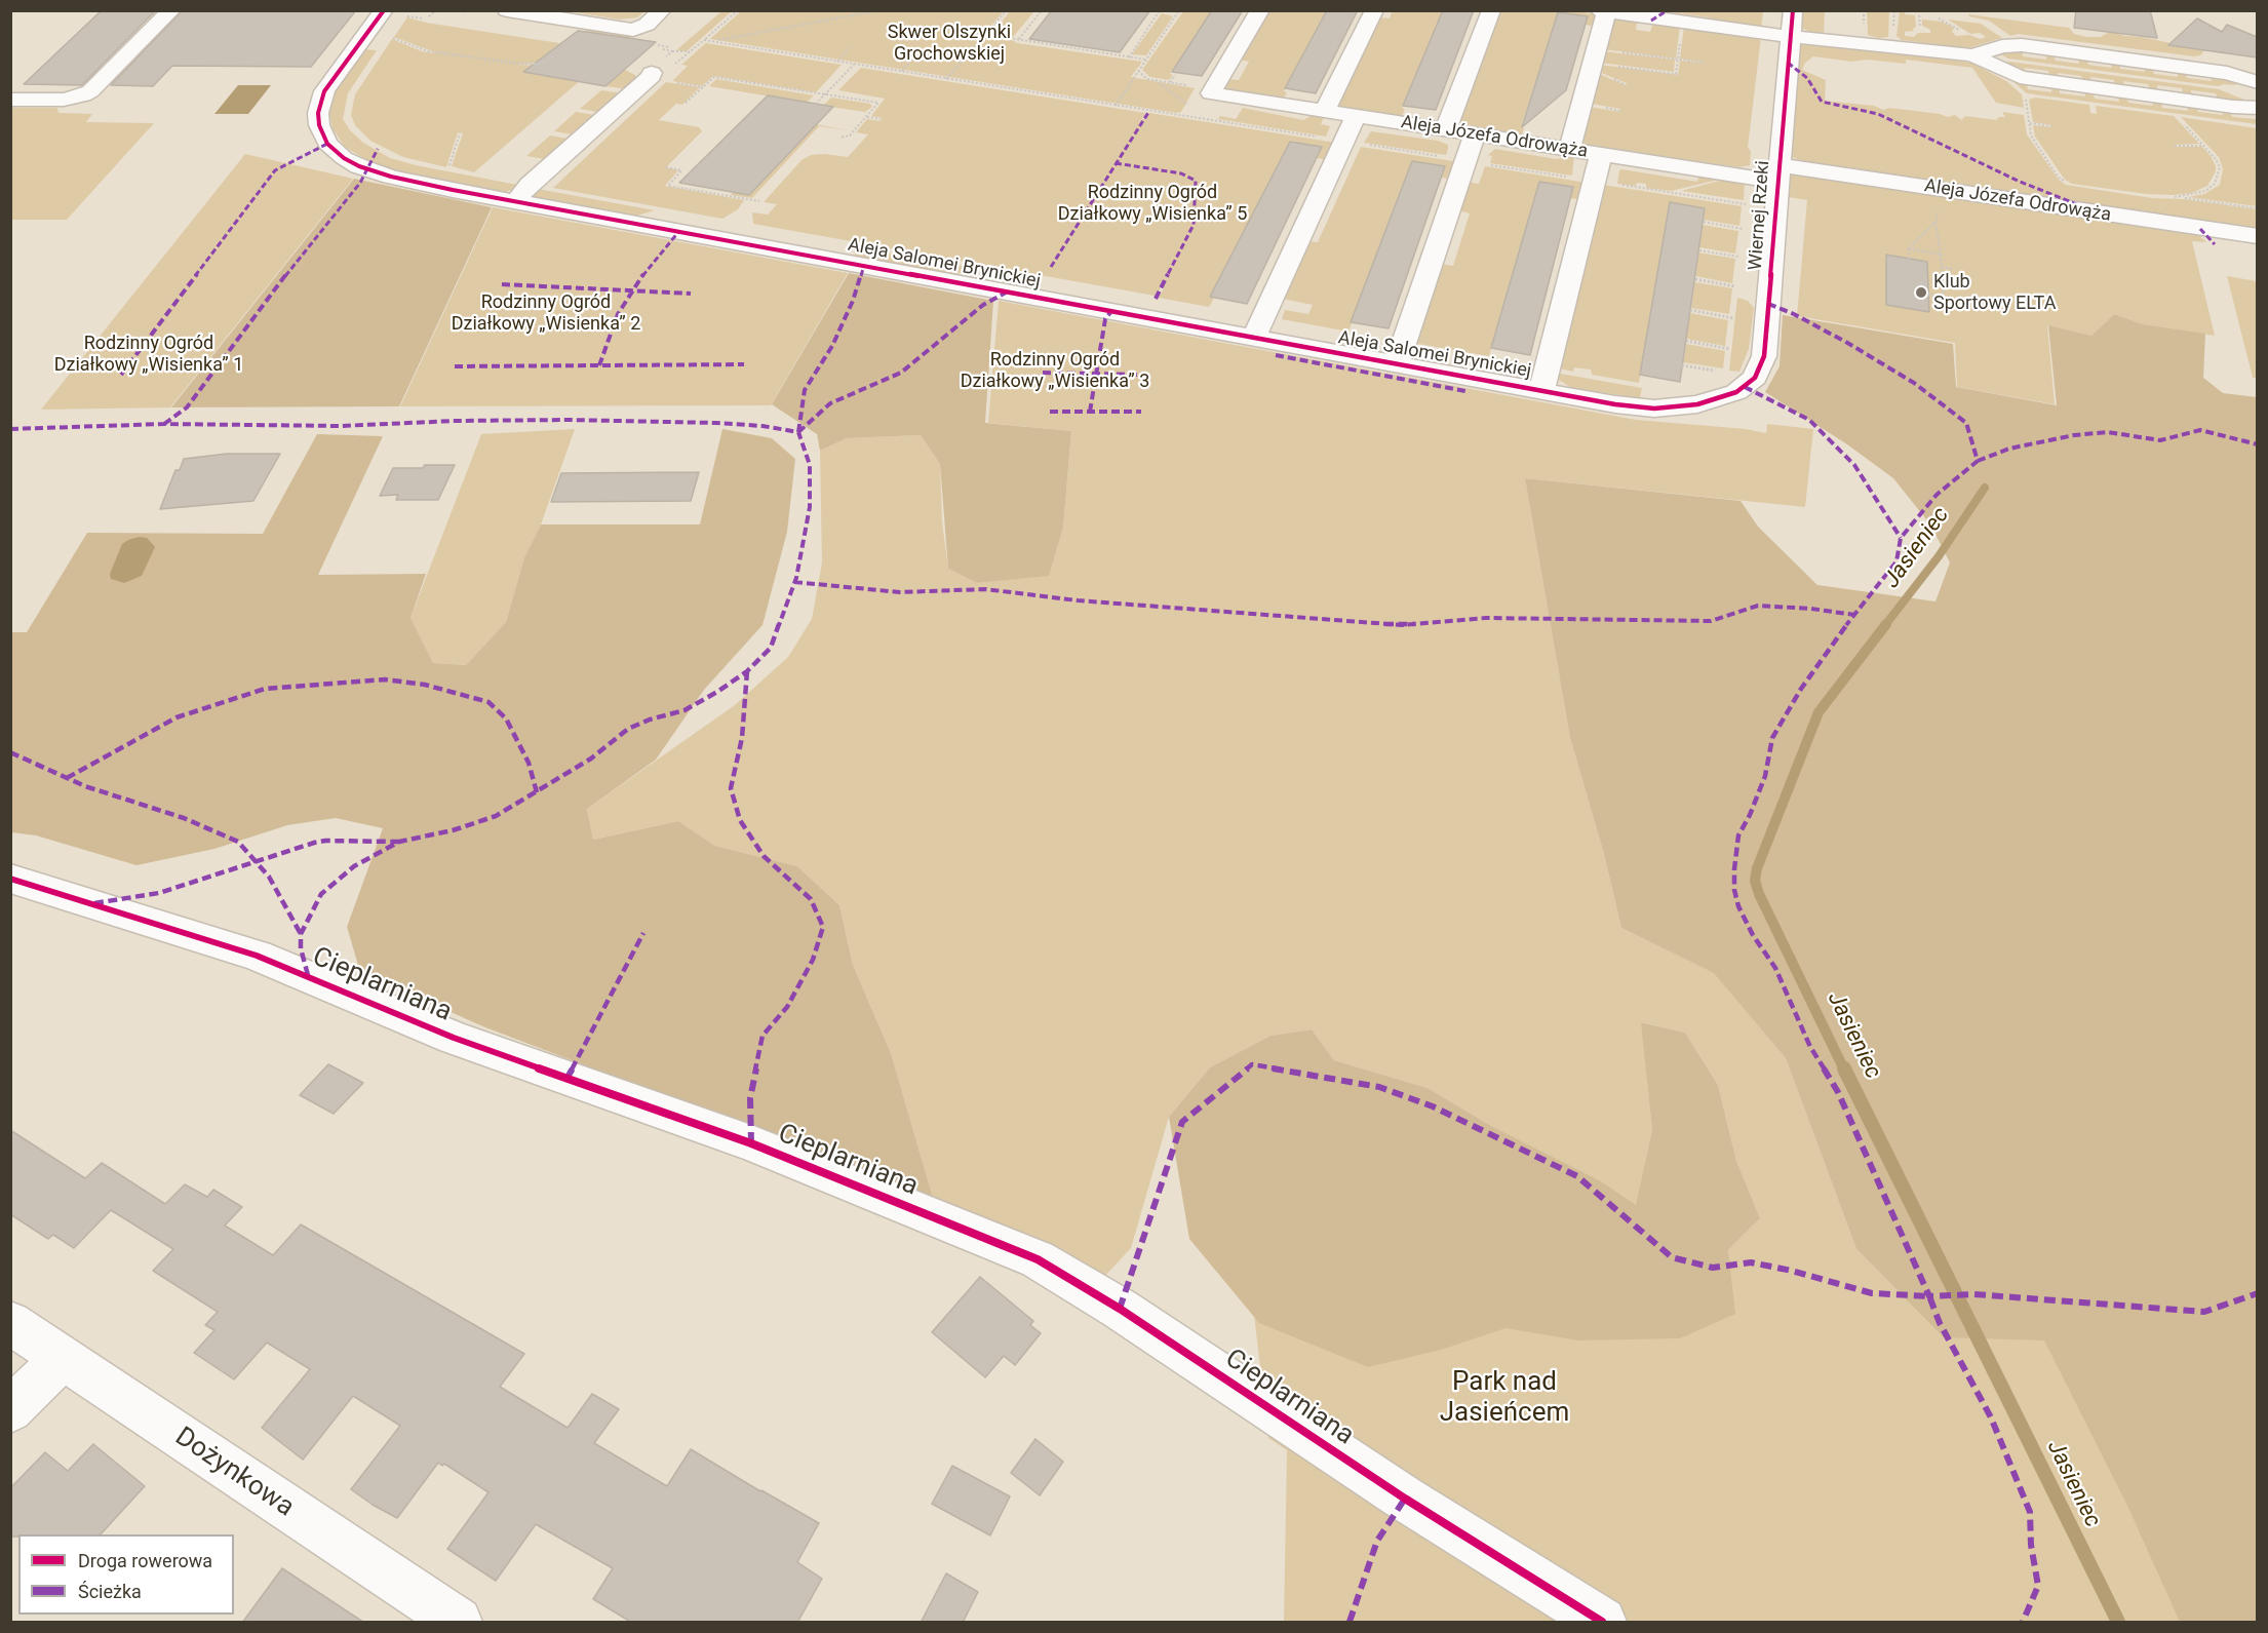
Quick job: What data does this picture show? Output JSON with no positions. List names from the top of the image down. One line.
{"streets":{"street":["Aleja Józefa Odrowąża","Wiernej Rzeki","Aleja Salomei Brynickiej","Cieplarniana","Dożynkowa"]},"crossings":[["Aleja Józefa Odrowąża","Wiernej Rzeki"],["Wiernej Rzeki","Aleja Salomei Brynickiej"]],"water":["Jasieniec"],"parks":["Skwer Olszynki Grochowskiej","Rodzinny Ogród Działkowy „Wisienka” 5","Rodzinny Ogród Działkowy „Wisienka” 2","Rodzinny Ogród Działkowy „Wisienka” 1","Rodzinny Ogród Działkowy „Wisienka” 3","Park nad Jasieńcem"],"places":["Klub Sportowy ELTA"],"legend":["Droga rowerowa","Ścieżka"]}
